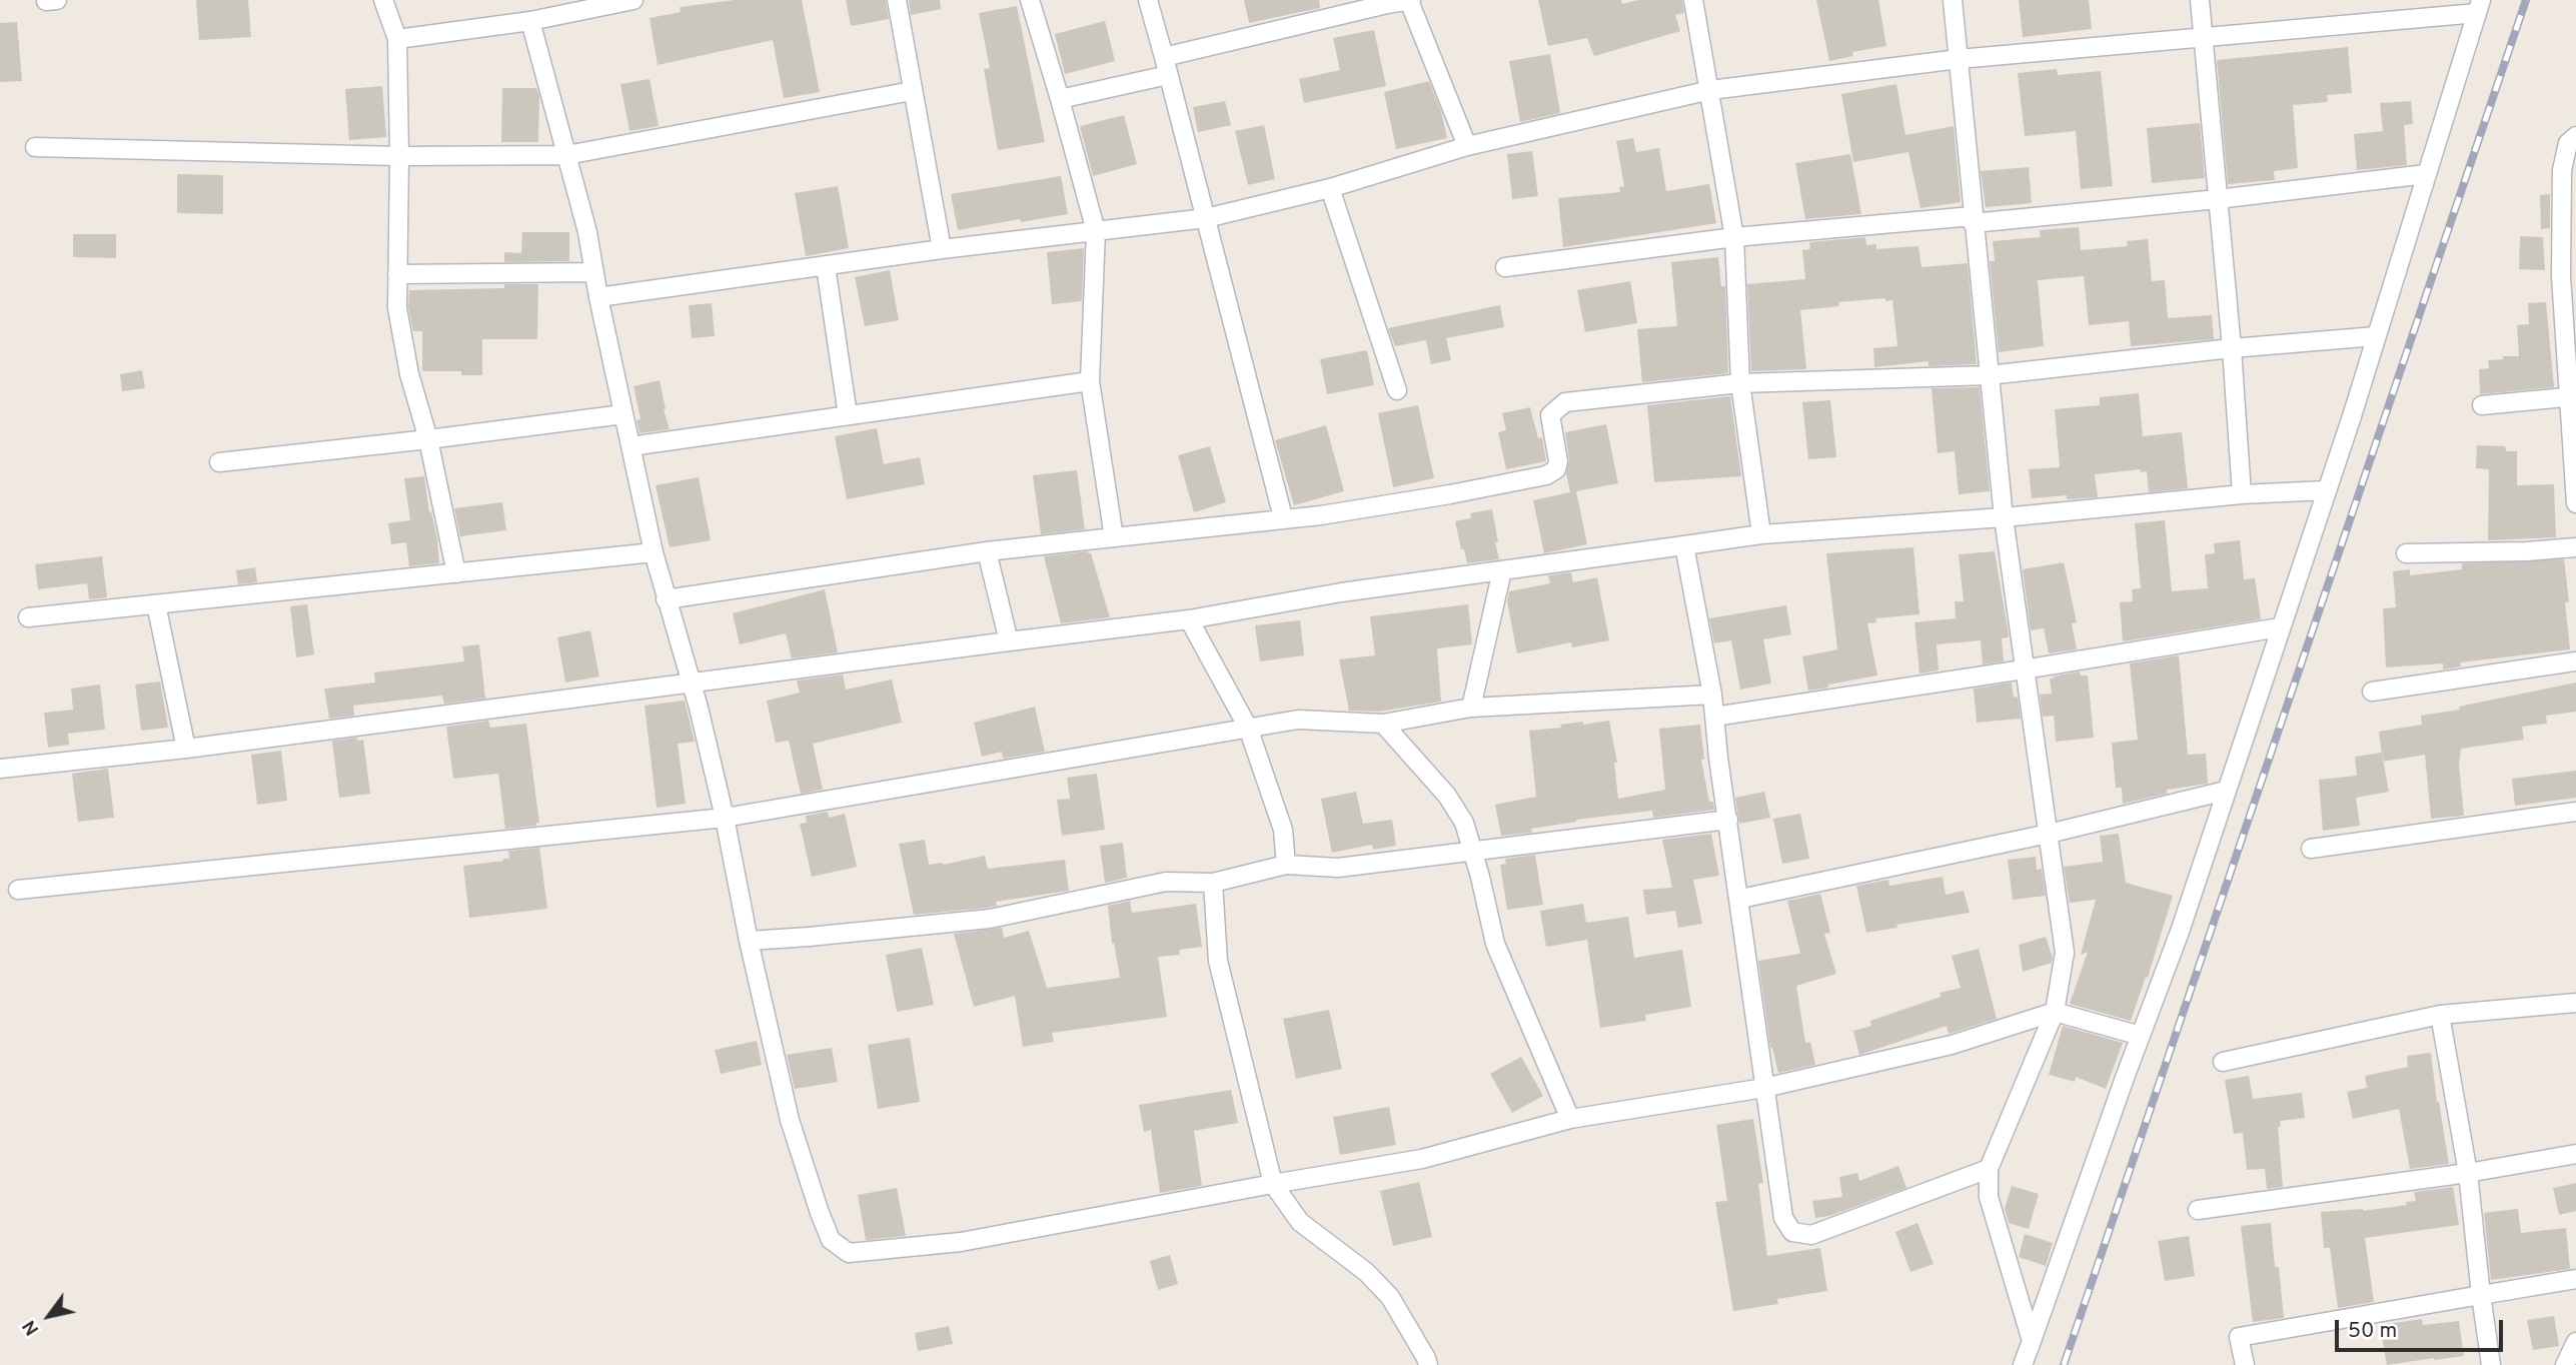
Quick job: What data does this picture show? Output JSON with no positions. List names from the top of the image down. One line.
{"scale_bar":"50 m","north":"bottom left"}
